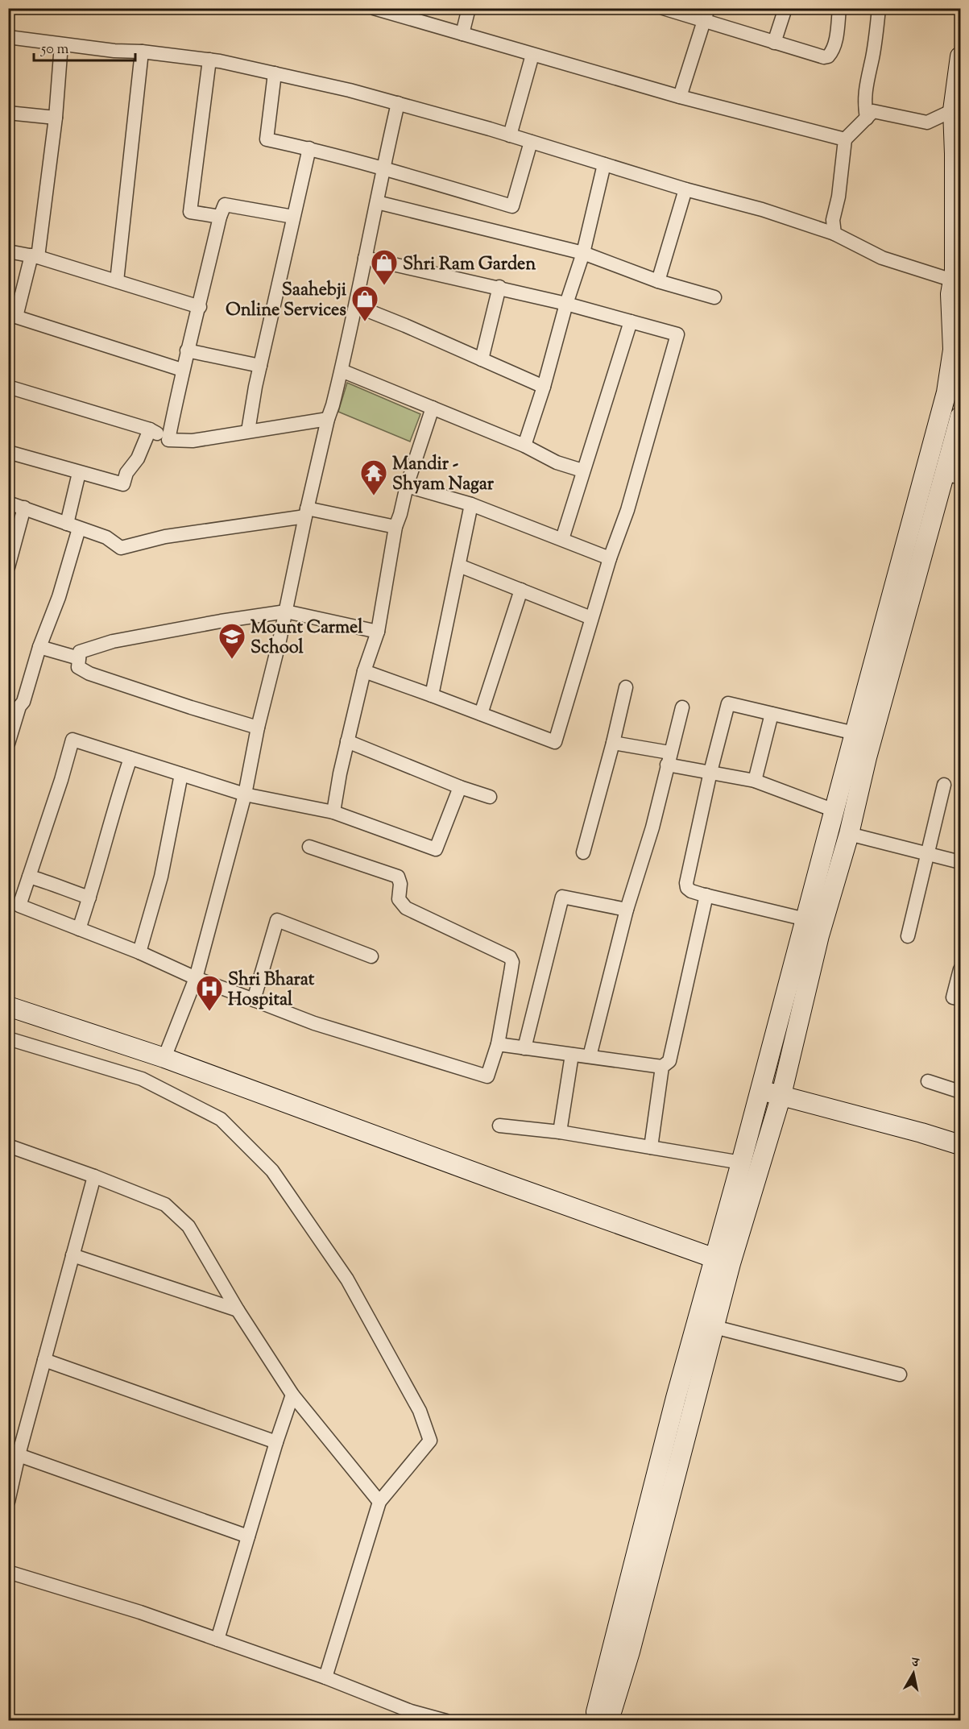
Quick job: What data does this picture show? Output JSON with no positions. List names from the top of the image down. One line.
{"places":{"shop":["Shri Ram Garden","Saahebji Online Services"],"temple":["Mandir - Shyam Nagar"],"school or university":["Mount Carmel School"],"hospital":["Shri Bharat Hospital"]},"scale_bar":"50 m","north":"top"}
